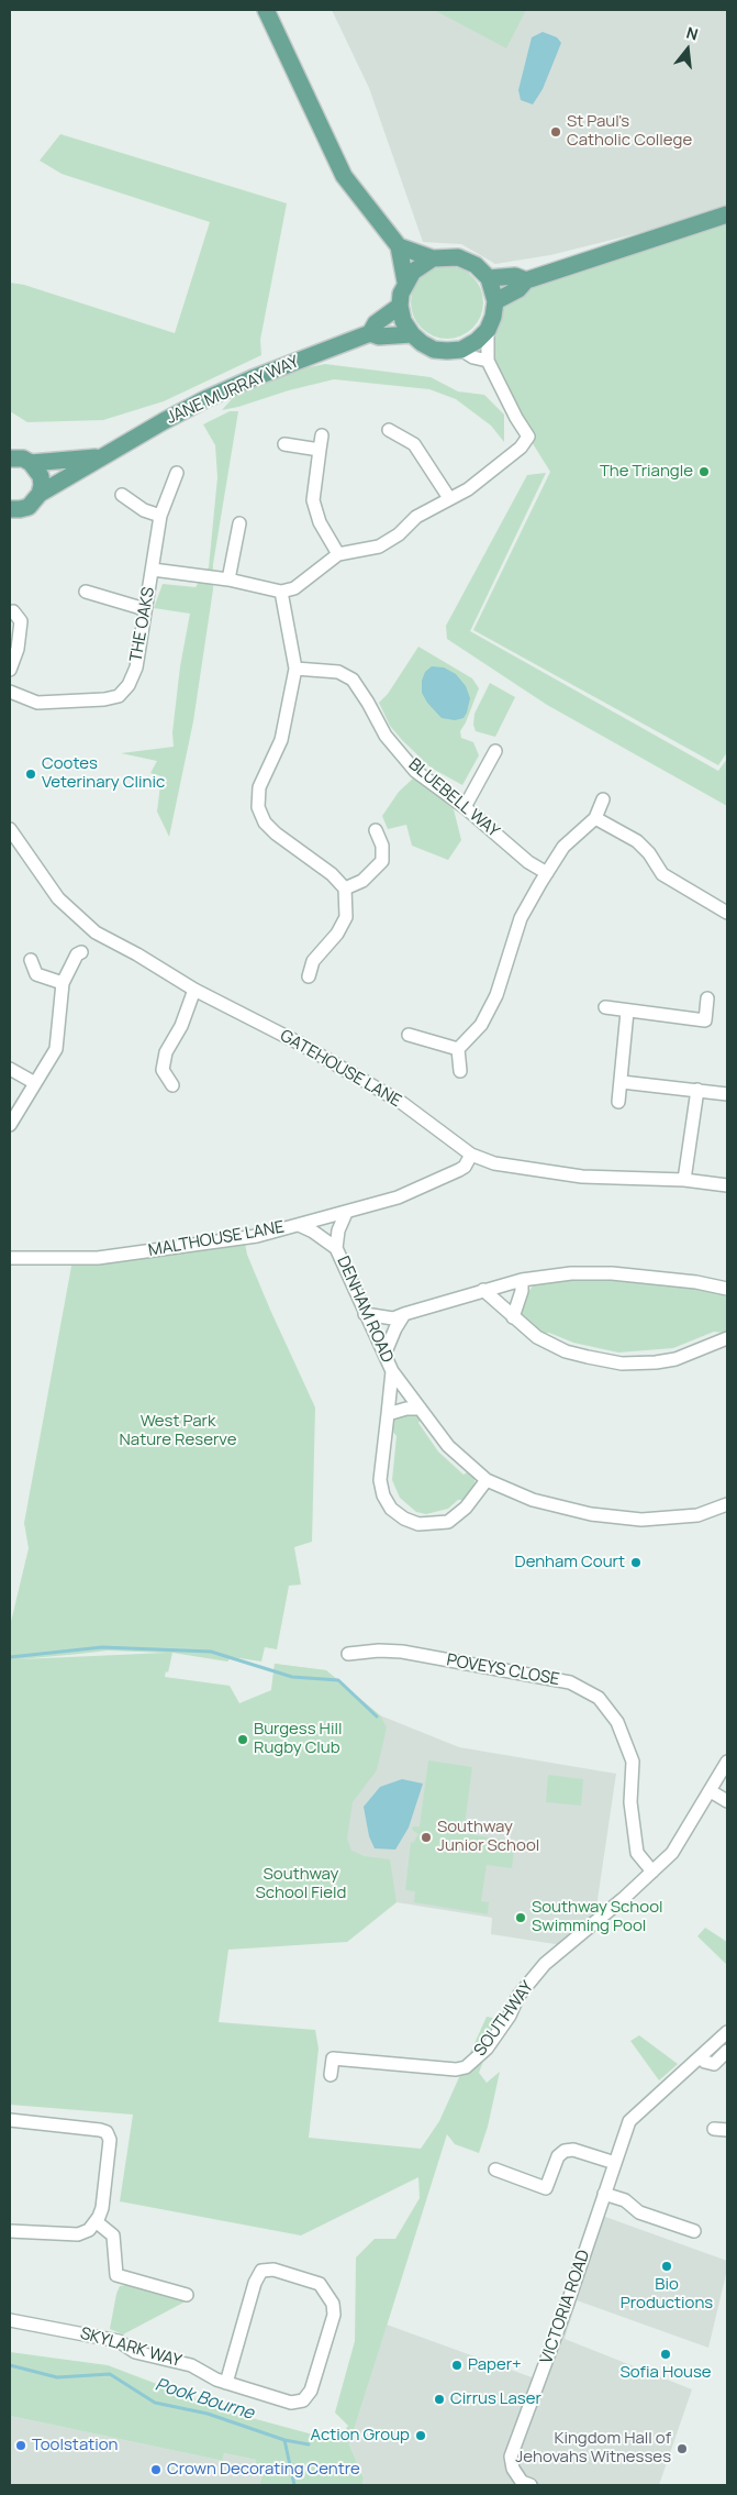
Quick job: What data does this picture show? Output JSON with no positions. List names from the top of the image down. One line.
{"streets":{"main road":["JANE MURRAY WAY"],"street":["THE OAKS","BLUEBELL WAY","GATEHOUSE LANE","MALTHOUSE LANE","DENHAM ROAD","POVEYS CLOSE","SOUTHWAY","VICTORIA ROAD","SKYLARK WAY"]},"crossings":[["GATEHOUSE LANE","MALTHOUSE LANE"],["MALTHOUSE LANE","DENHAM ROAD"],["POVEYS CLOSE","SOUTHWAY"]],"water":["Pook Bourne"],"parks":["West Park Nature Reserve","Southway School Field"],"places":["St Paul's Catholic College","The Triangle","Cootes Veterinary Clinic","Denham Court","Burgess Hill Rugby Club","Southway Junior School","Southway School Swimming Pool","Bio Productions","Sofia House","Paper+","Cirrus Laser","Action Group","Toolstation","Kingdom Hall of Jehovahs Witnesses","Crown Decorating Centre"],"north":"top"}
